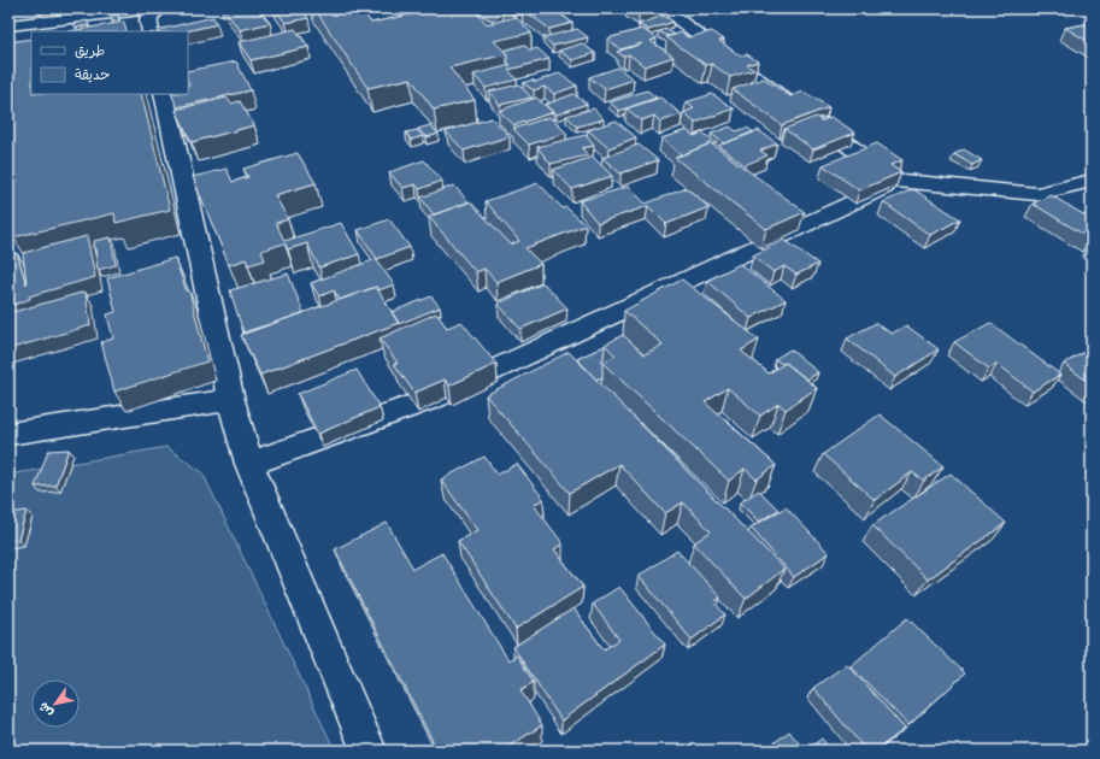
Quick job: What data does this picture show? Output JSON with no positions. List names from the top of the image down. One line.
{"legend":["طريق","حديقة"],"north":"bottom left"}
